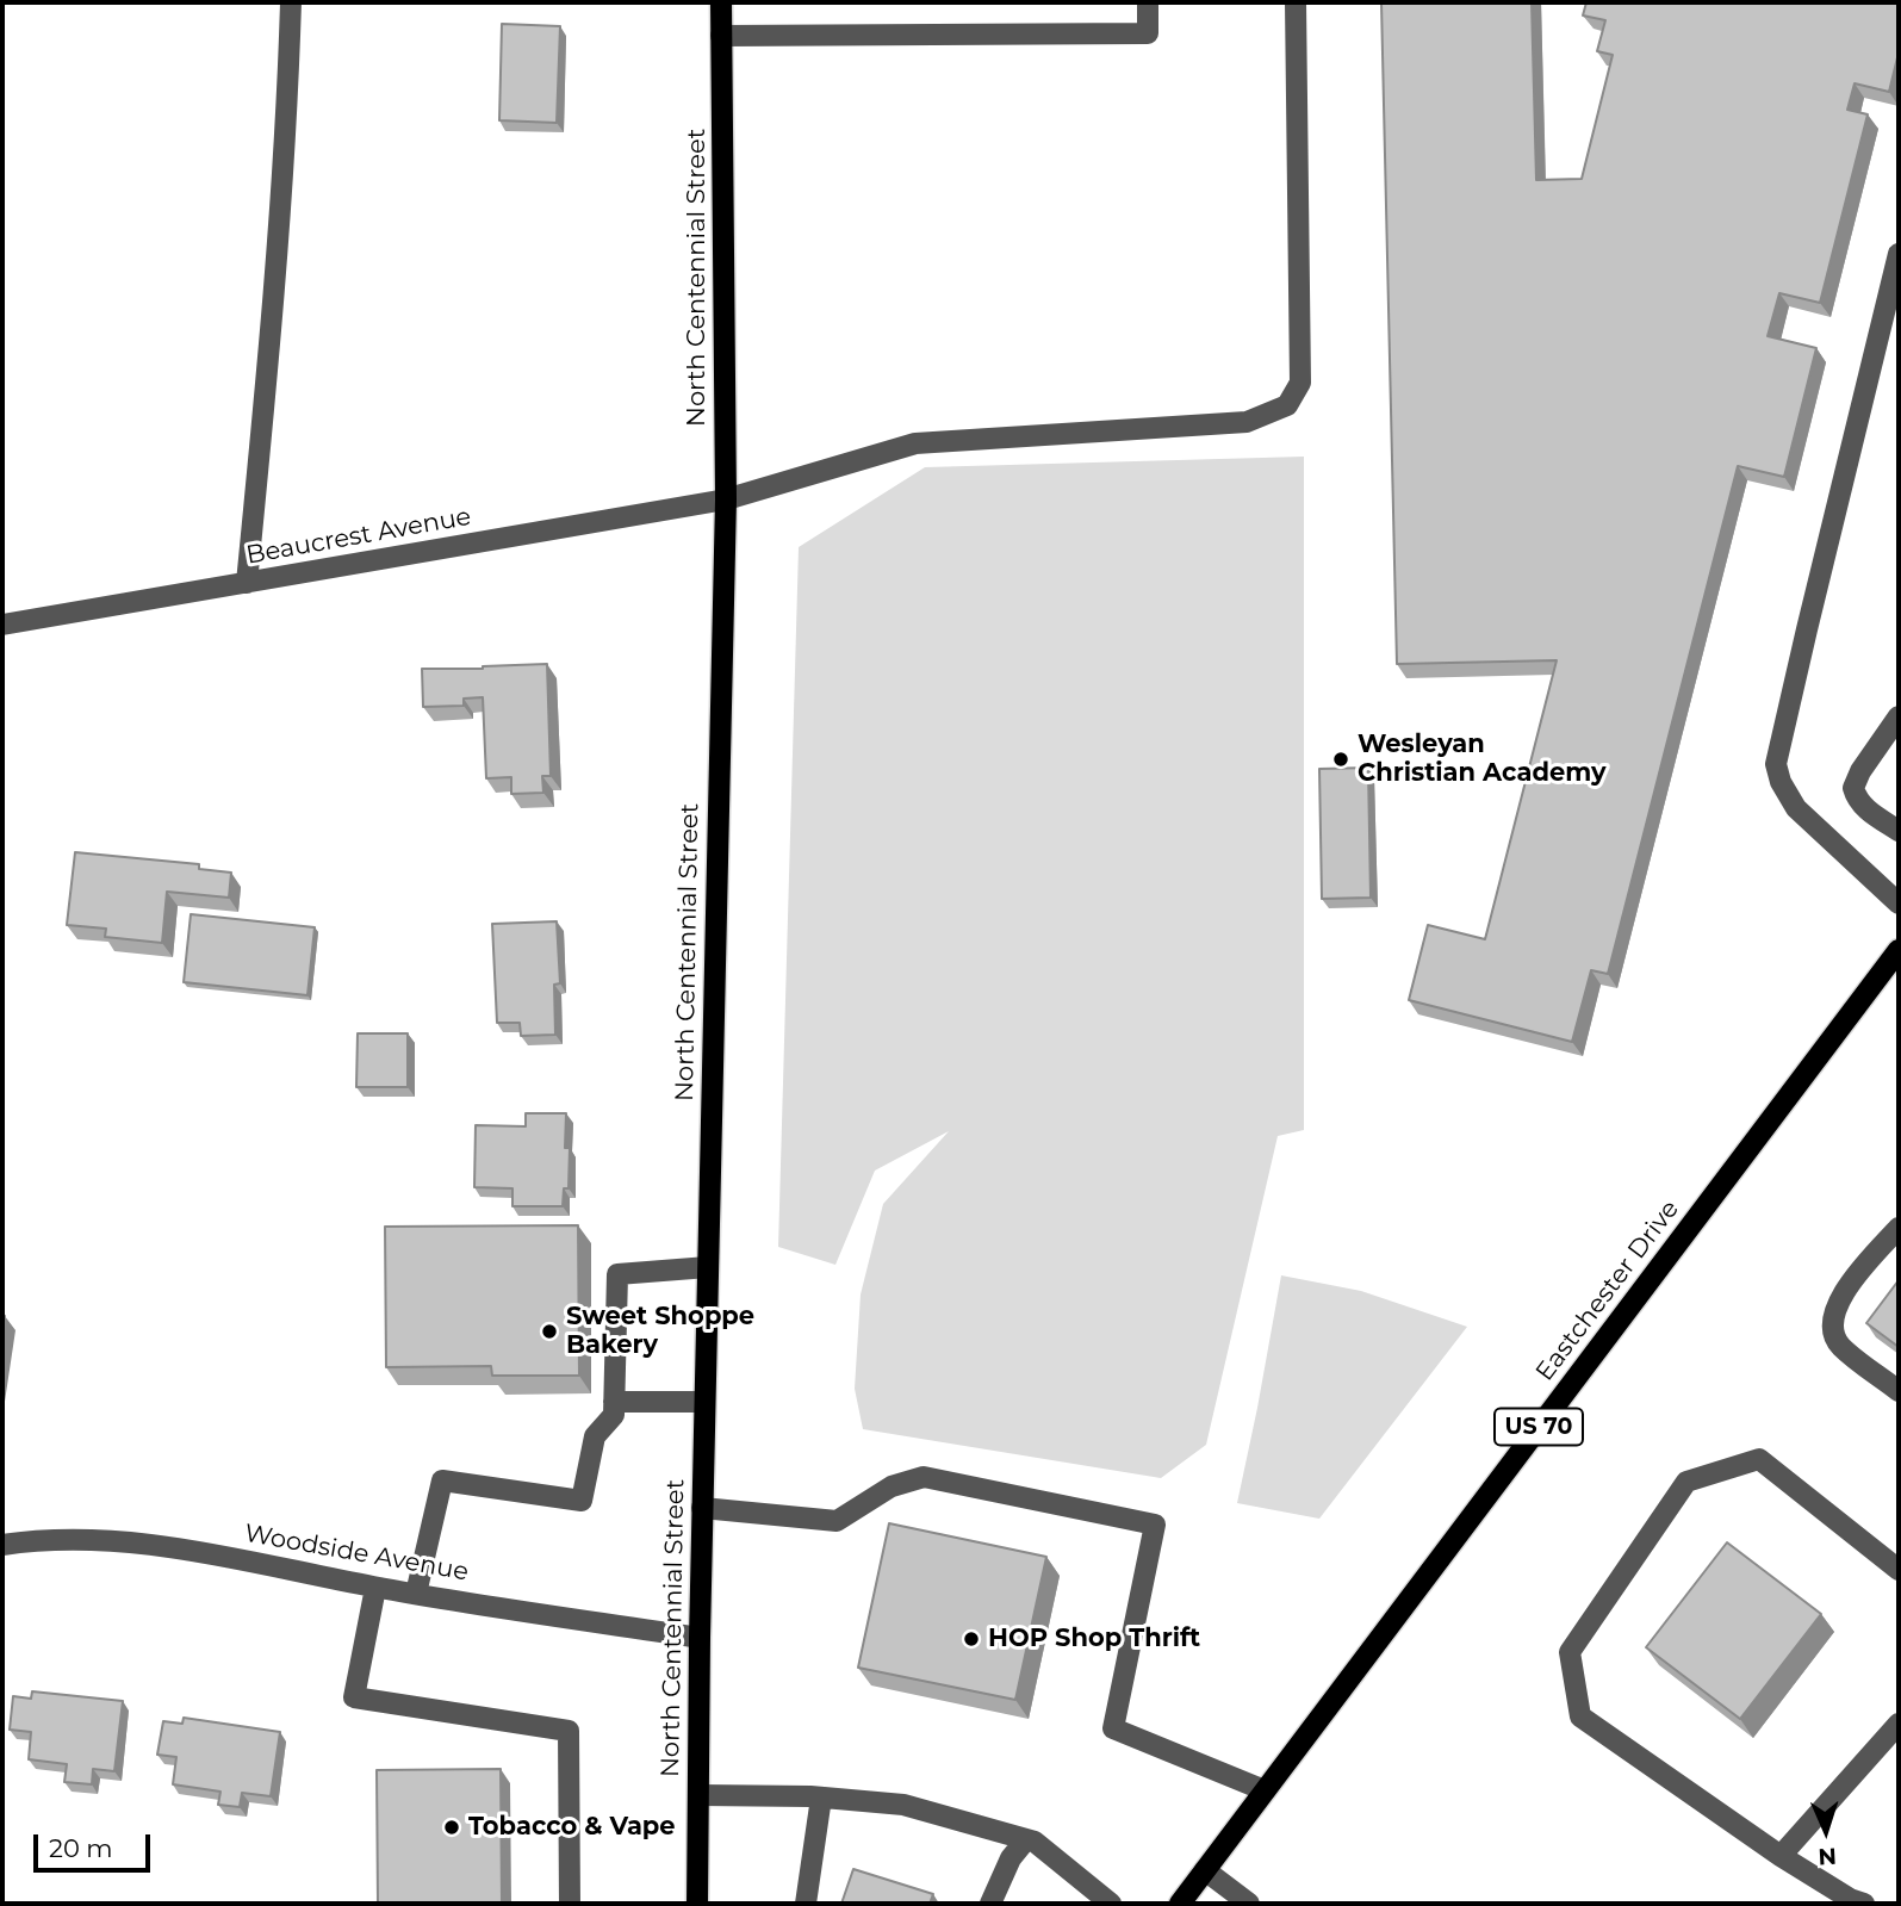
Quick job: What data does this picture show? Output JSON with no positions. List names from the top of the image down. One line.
{"streets":{"main road":["North Centennial Street","Eastchester Drive","US 70"],"street":["Beaucrest Avenue","Woodside Avenue"]},"crossings":[["North Centennial Street","Beaucrest Avenue"],["North Centennial Street","Woodside Avenue"]],"places":["Wesleyan Christian Academy","Sweet Shoppe Bakery","HOP Shop Thrift","Tobacco & Vape"],"scale_bar":"20 m","north":"bottom"}
